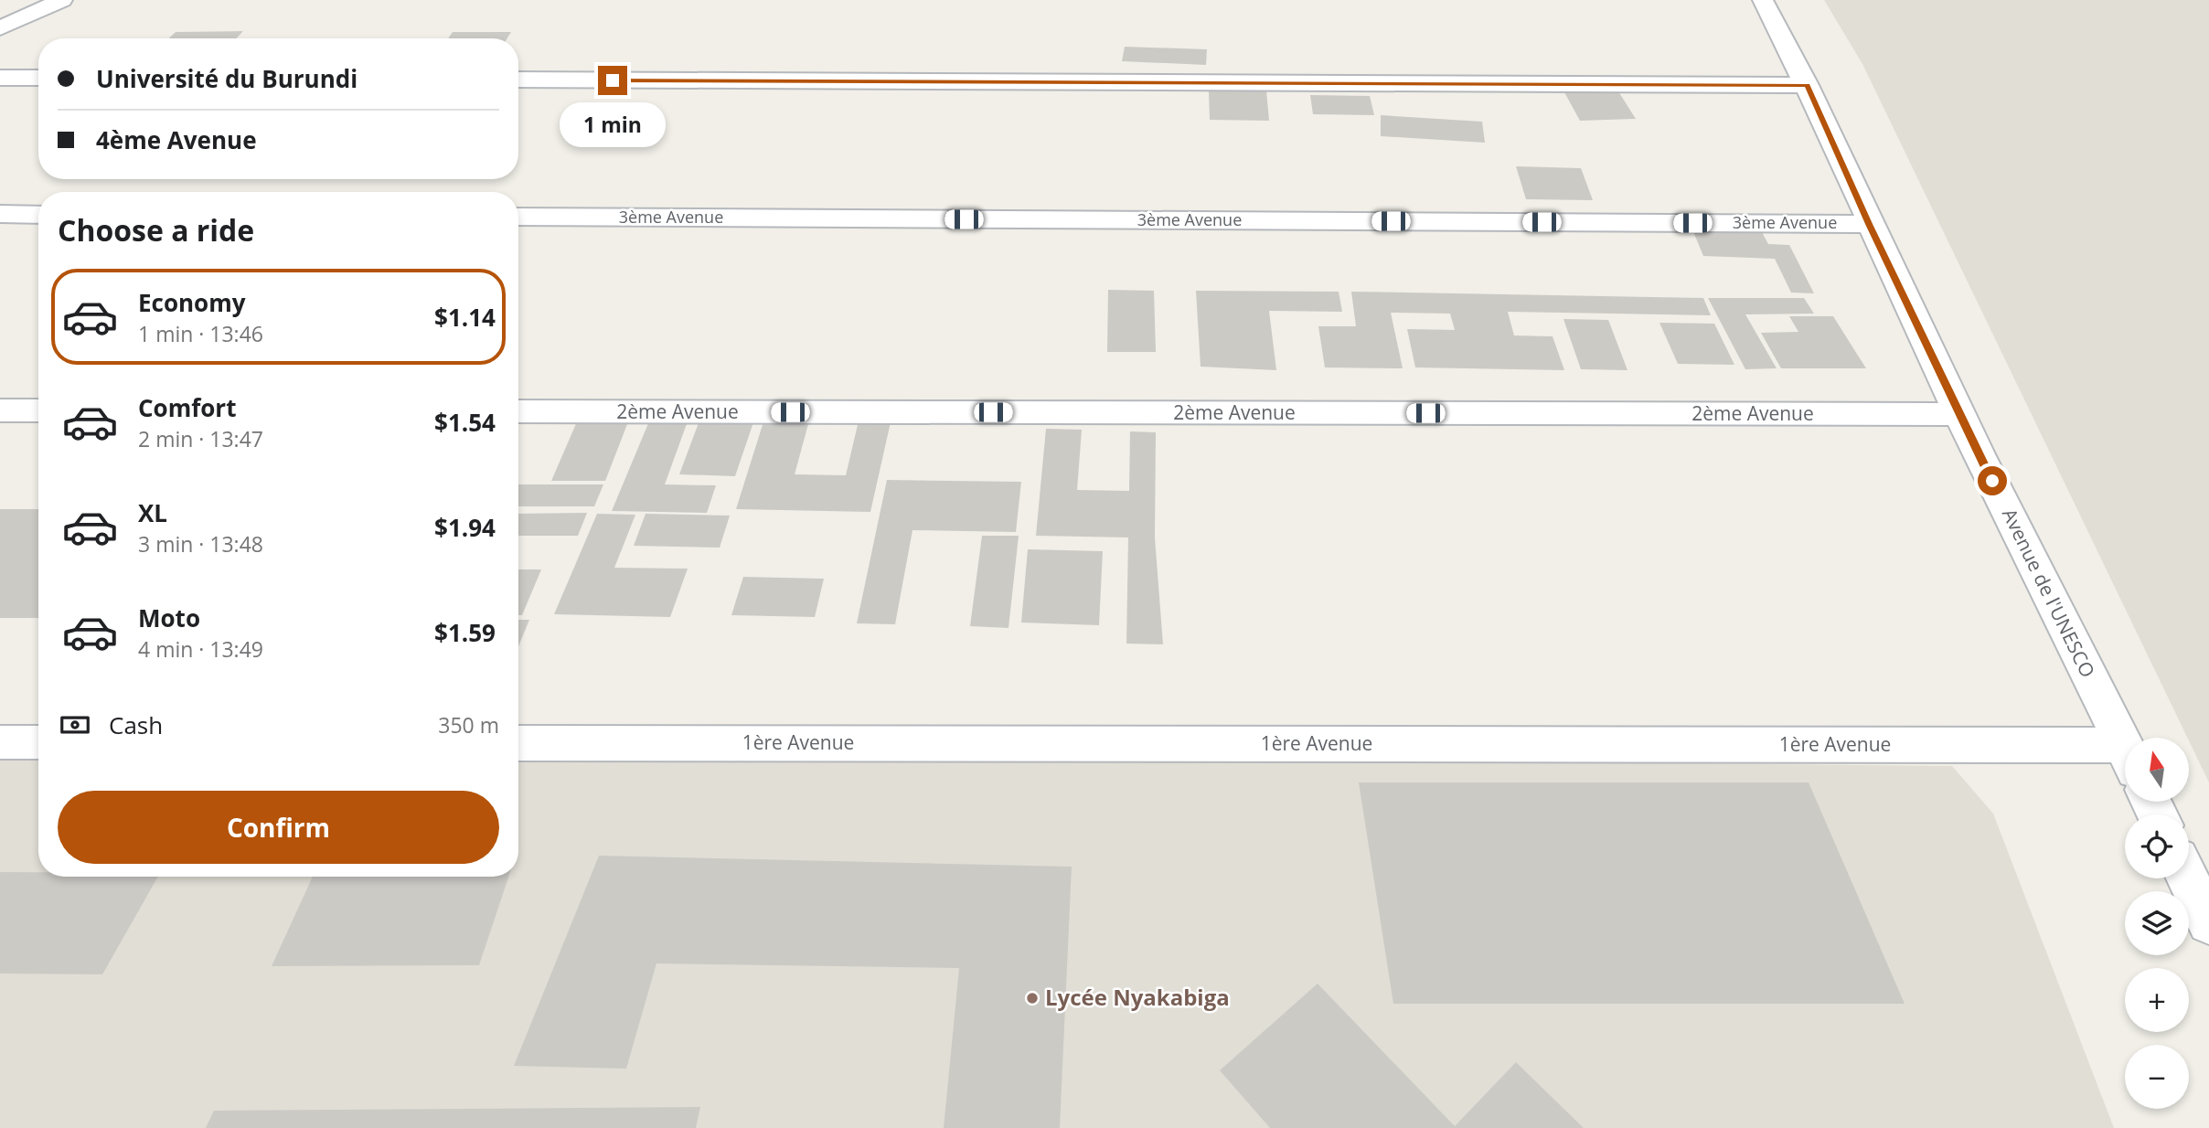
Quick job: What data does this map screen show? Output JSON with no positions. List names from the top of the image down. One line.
{"streets":{"street":["3ème Avenue","2ème Avenue","Avenue de l'UNESCO","1ère Avenue"]},"crossings":[["3ème Avenue","Avenue de l'UNESCO"],["2ème Avenue","Avenue de l'UNESCO"]],"places":["Lycée Nyakabiga"],"north":"top","page":{"banner":["Université du Burundi","4ème Avenue"],"bubble":"1 min","heading":"Choose a ride","list":[{"name":"Economy","note":"1 min · 13:46","value":"$1.14"},{"name":"Comfort","note":"2 min · 13:47","value":"$1.54"},{"name":"XL","note":"3 min · 13:48","value":"$1.94"},{"name":"Moto","note":"4 min · 13:49","value":"$1.59"}],"pay":["Cash","350 m"],"map_buttons":["+","−"],"buttons":"Confirm"}}
